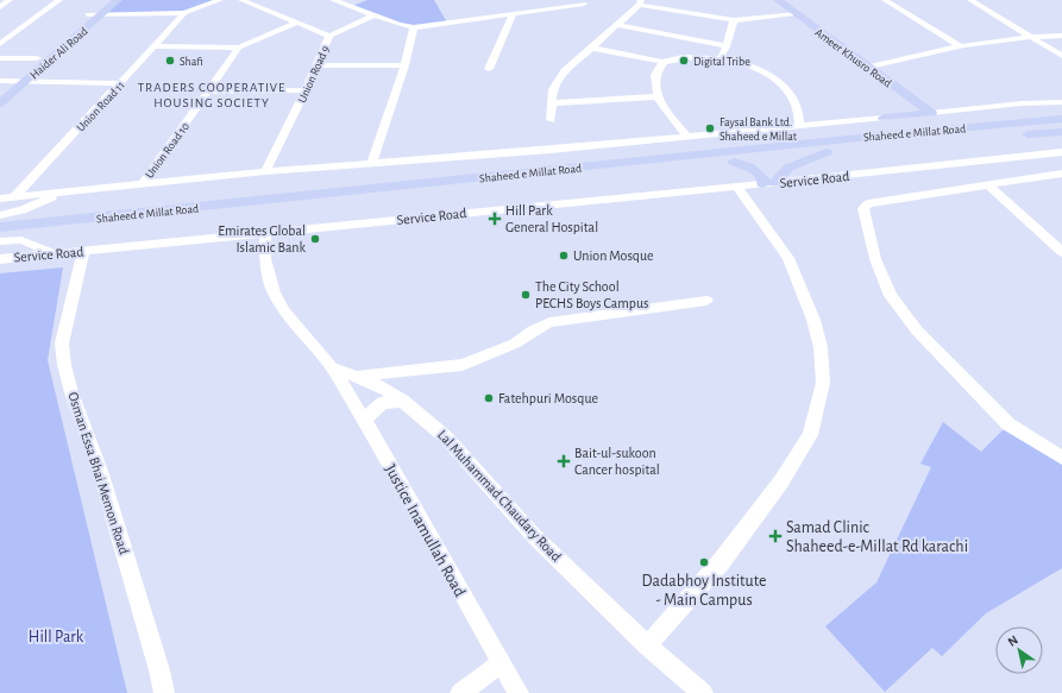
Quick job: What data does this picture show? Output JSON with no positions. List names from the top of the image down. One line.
{"streets":{"main road":["Haider Ali Road","Ameer Khusro Road","Shaheed e Millat Road"],"street":["Union Road 9","Union Road 11","Union Road 10","Service Road","Osman Essa Bhai Memon Road","Lal Muhammad Chaudary Road","Justice Inamullah Road"]},"crossings":[["Service Road","Osman Essa Bhai Memon Road"],["Service Road","Lal Muhammad Chaudary Road"],["Lal Muhammad Chaudary Road","Justice Inamullah Road"]],"districts":["TRADERS COOPERATIVE HOUSING SOCIETY"],"parks":["Hill Park"],"places":{"other":["Shafi","Digital Tribe","Faysal Bank Ltd. Shaheed e Millat","Emirates Global Islamic Bank","Union Mosque","The City School PECHS Boys Campus","Fatehpuri Mosque","Dadabhoy Institute - Main Campus"],"health":["Hill Park General Hospital","Bait-ul-sukoon Cancer hospital","Samad Clinic Shaheed-e-Millat Rd karachi"]},"north":"top left"}
